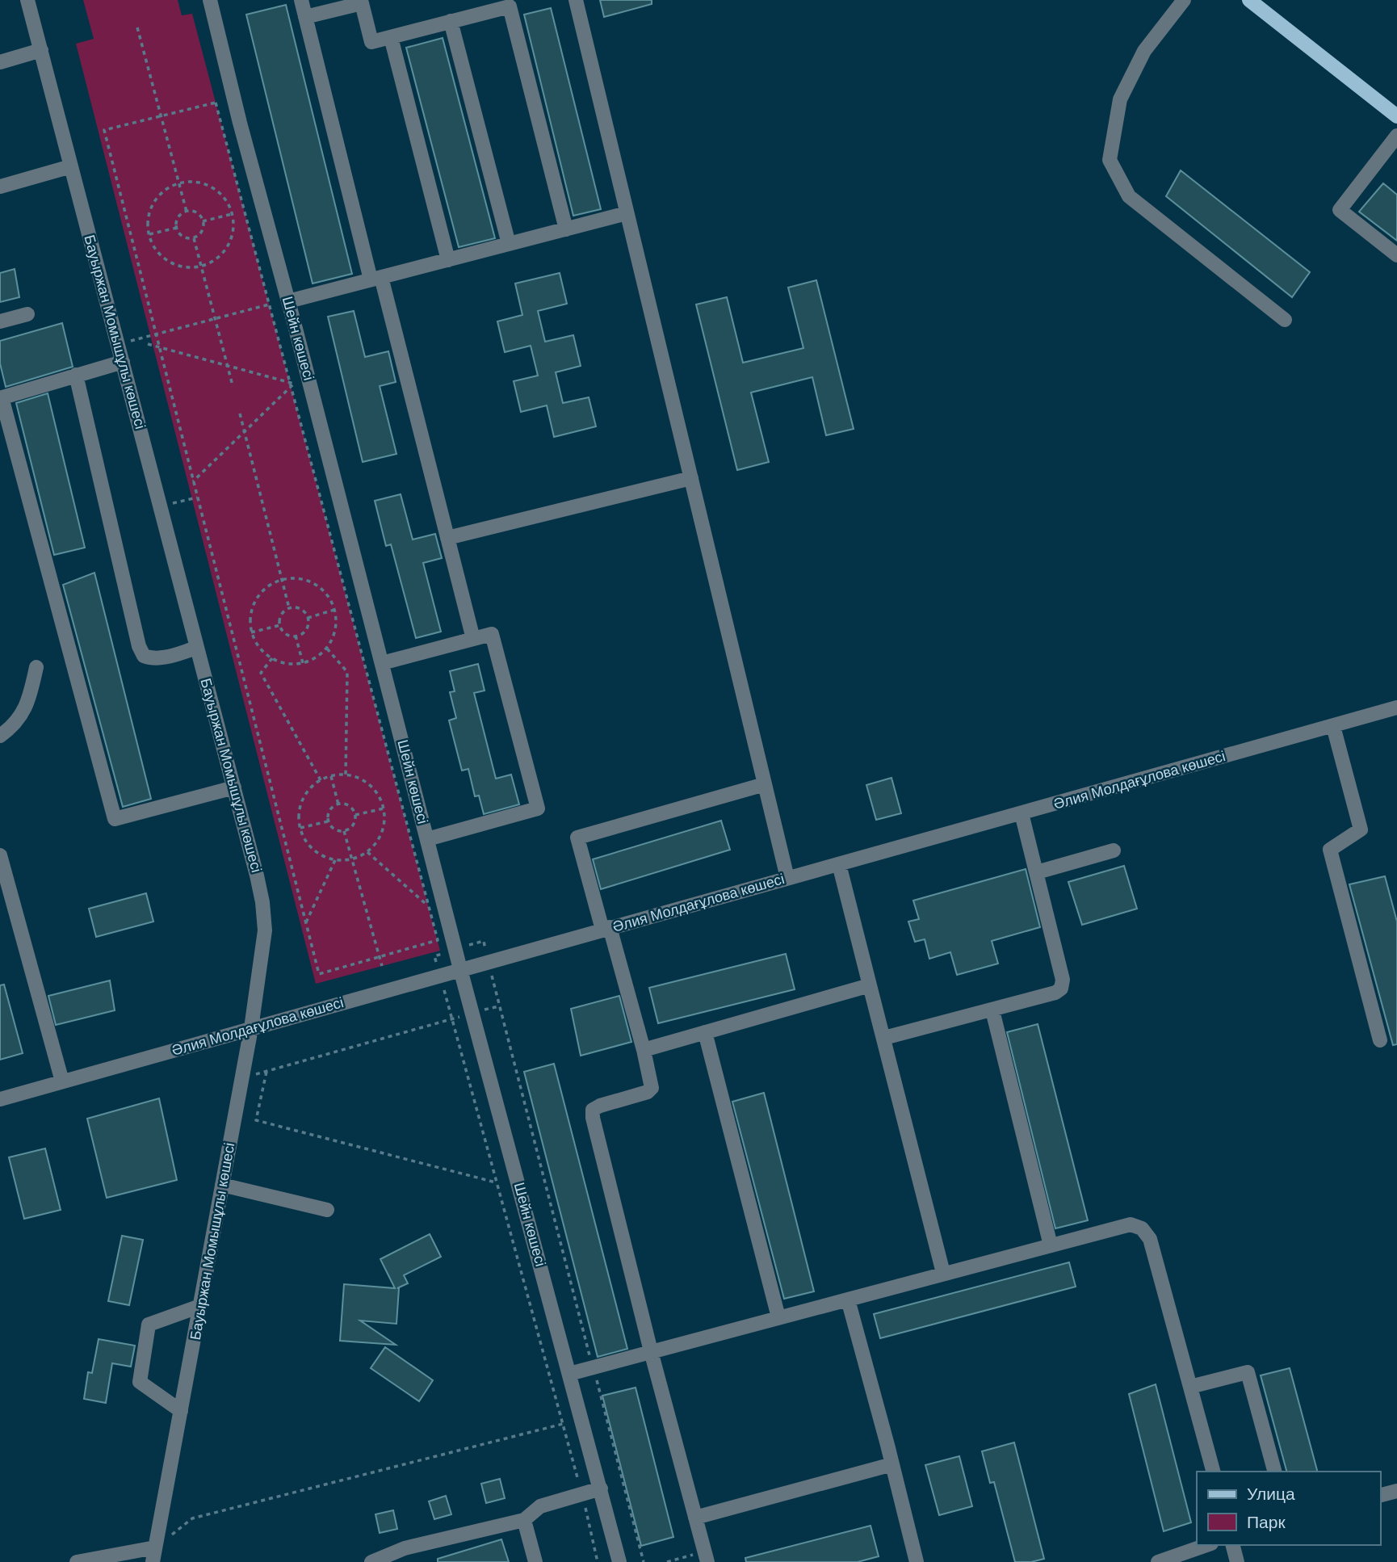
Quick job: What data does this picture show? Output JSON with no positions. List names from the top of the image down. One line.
{"streets":{"street":["Бауыржан Момышұлы көшесі","Шейн көшесі","Әлия Молдағұлова көшесі"]},"crossings":[["Бауыржан Момышұлы көшесі","Әлия Молдағұлова көшесі"],["Шейн көшесі","Әлия Молдағұлова көшесі"]],"legend":["Улица","Парк"]}
